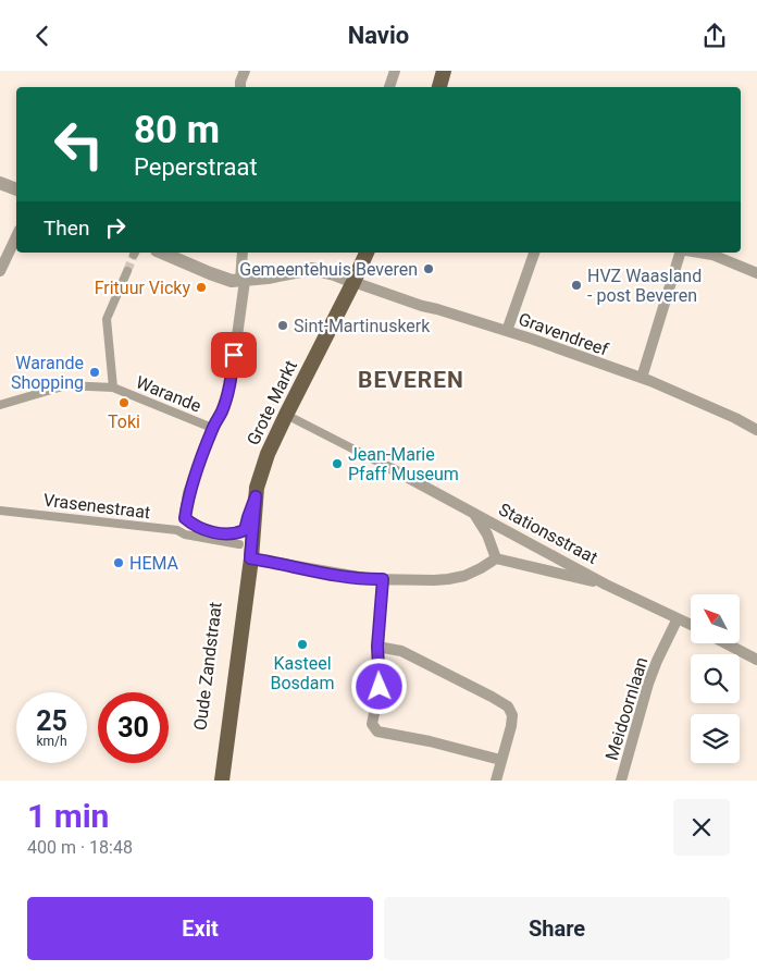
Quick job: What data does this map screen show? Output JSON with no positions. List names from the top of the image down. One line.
{"streets":{"main road":["Grote Markt","Oude Zandstraat"],"street":["Gravendreef","Warande","Vrasenestraat","Stationsstraat","Meidoornlaan"]},"crossings":[["Gravendreef","Grote Markt"],["Grote Markt","Oude Zandstraat"],["Stationsstraat","Meidoornlaan"]],"districts":["BEVEREN"],"places":["Gemeentehuis Beveren","HVZ Waasland - post Beveren","Frituur Vicky","Sint-Martinuskerk","Warande Shopping","Toki","Jean-Marie Pfaff Museum","HEMA","Kasteel Bosdam"],"north":"top left","page":{"header":"Navio","turn":["80 m","Peperstraat"],"then":"Then","speed":"25 km/h","limit":"30","heading":["1 min","400 m · 18:48"],"buttons":["Exit","Share"]}}
